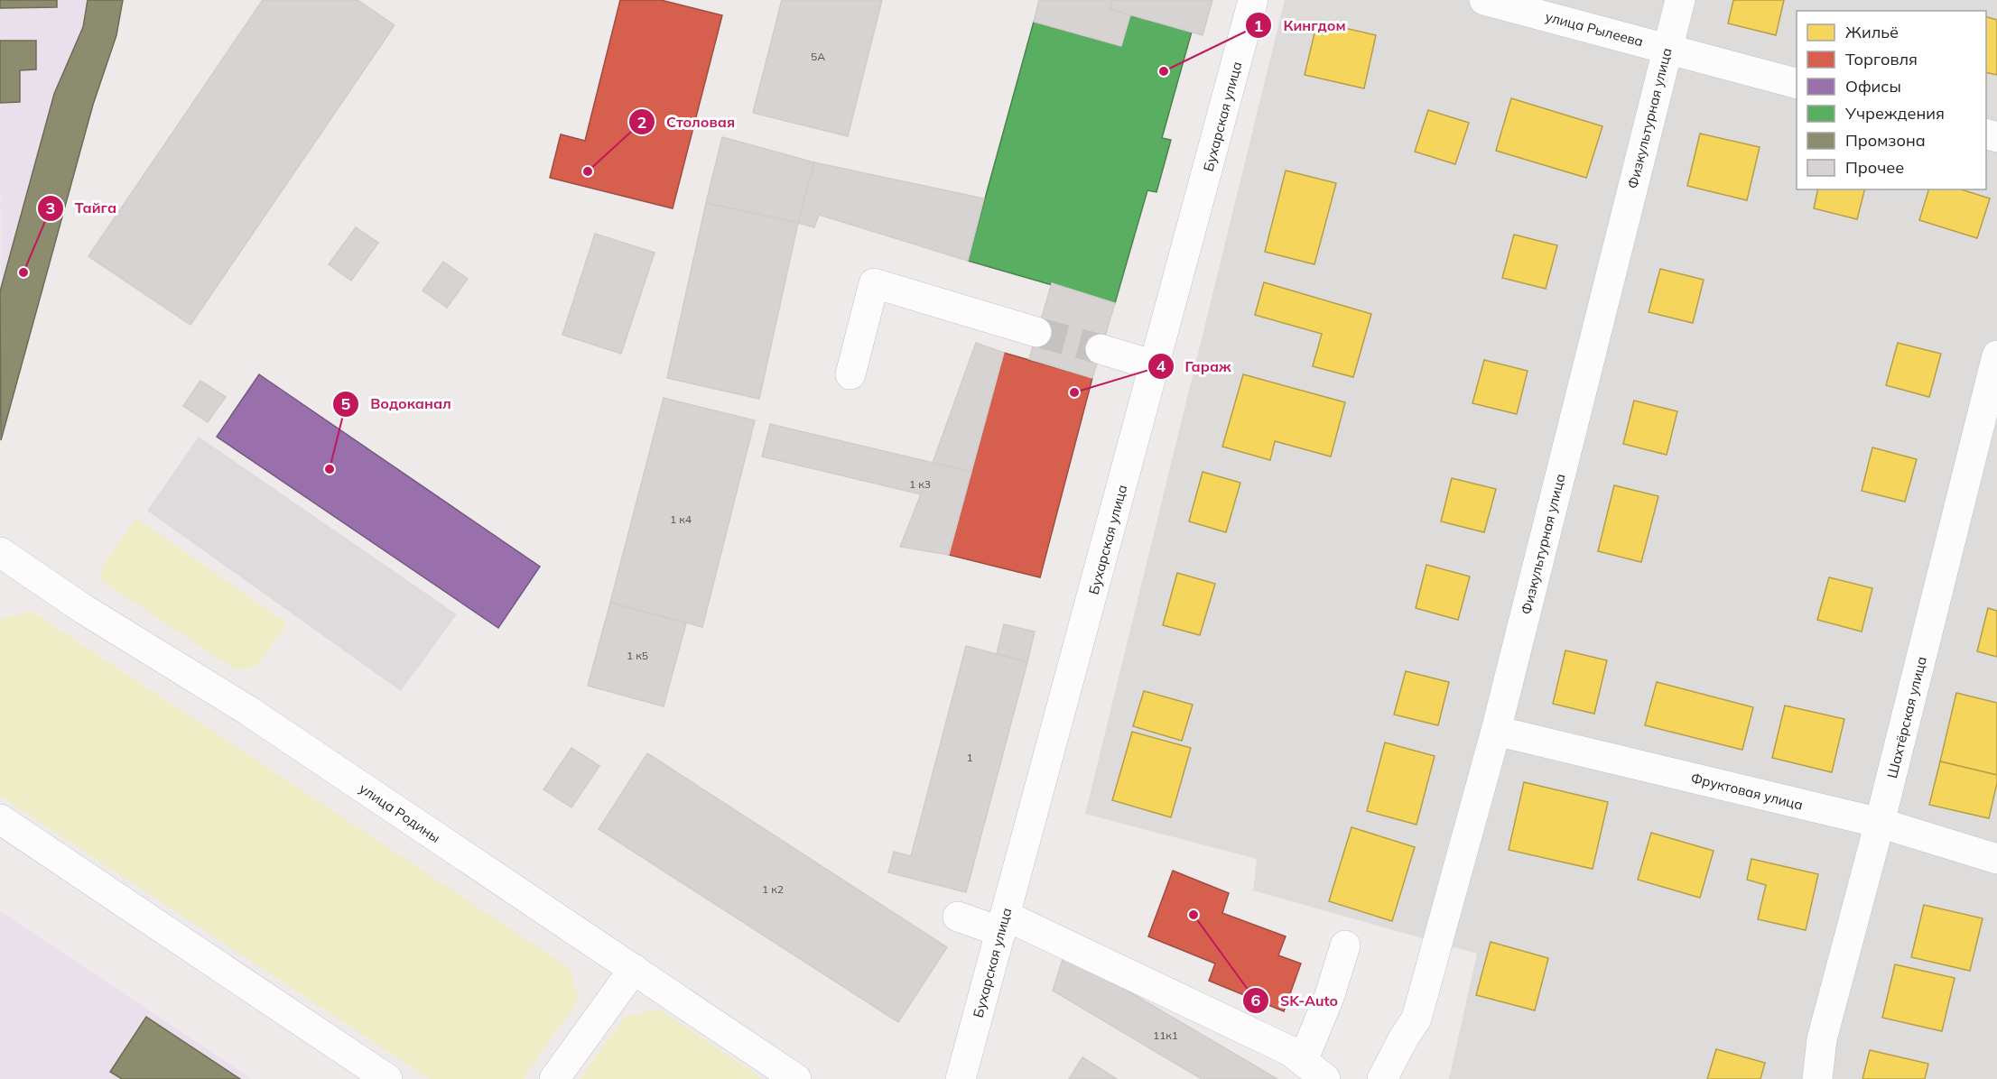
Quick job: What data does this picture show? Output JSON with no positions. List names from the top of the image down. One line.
{"streets":{"street":["улица Рылеева","Бухарская улица","Физкультурная улица","Шахтёрская улица","Фруктовая улица","улица Родины"]},"crossings":[["улица Рылеева","Физкультурная улица"],["Физкультурная улица","Фруктовая улица"],["Шахтёрская улица","Фруктовая улица"]],"places":["Кингдом","Столовая","Тайга","Гараж","Водоканал","SK-Auto"],"house_numbers":["5А","1 к3","1 к4","1 к5","1","1 к2","11к1"],"legend":["Жильё","Торговля","Офисы","Учреждения","Промзона","Прочее"]}
